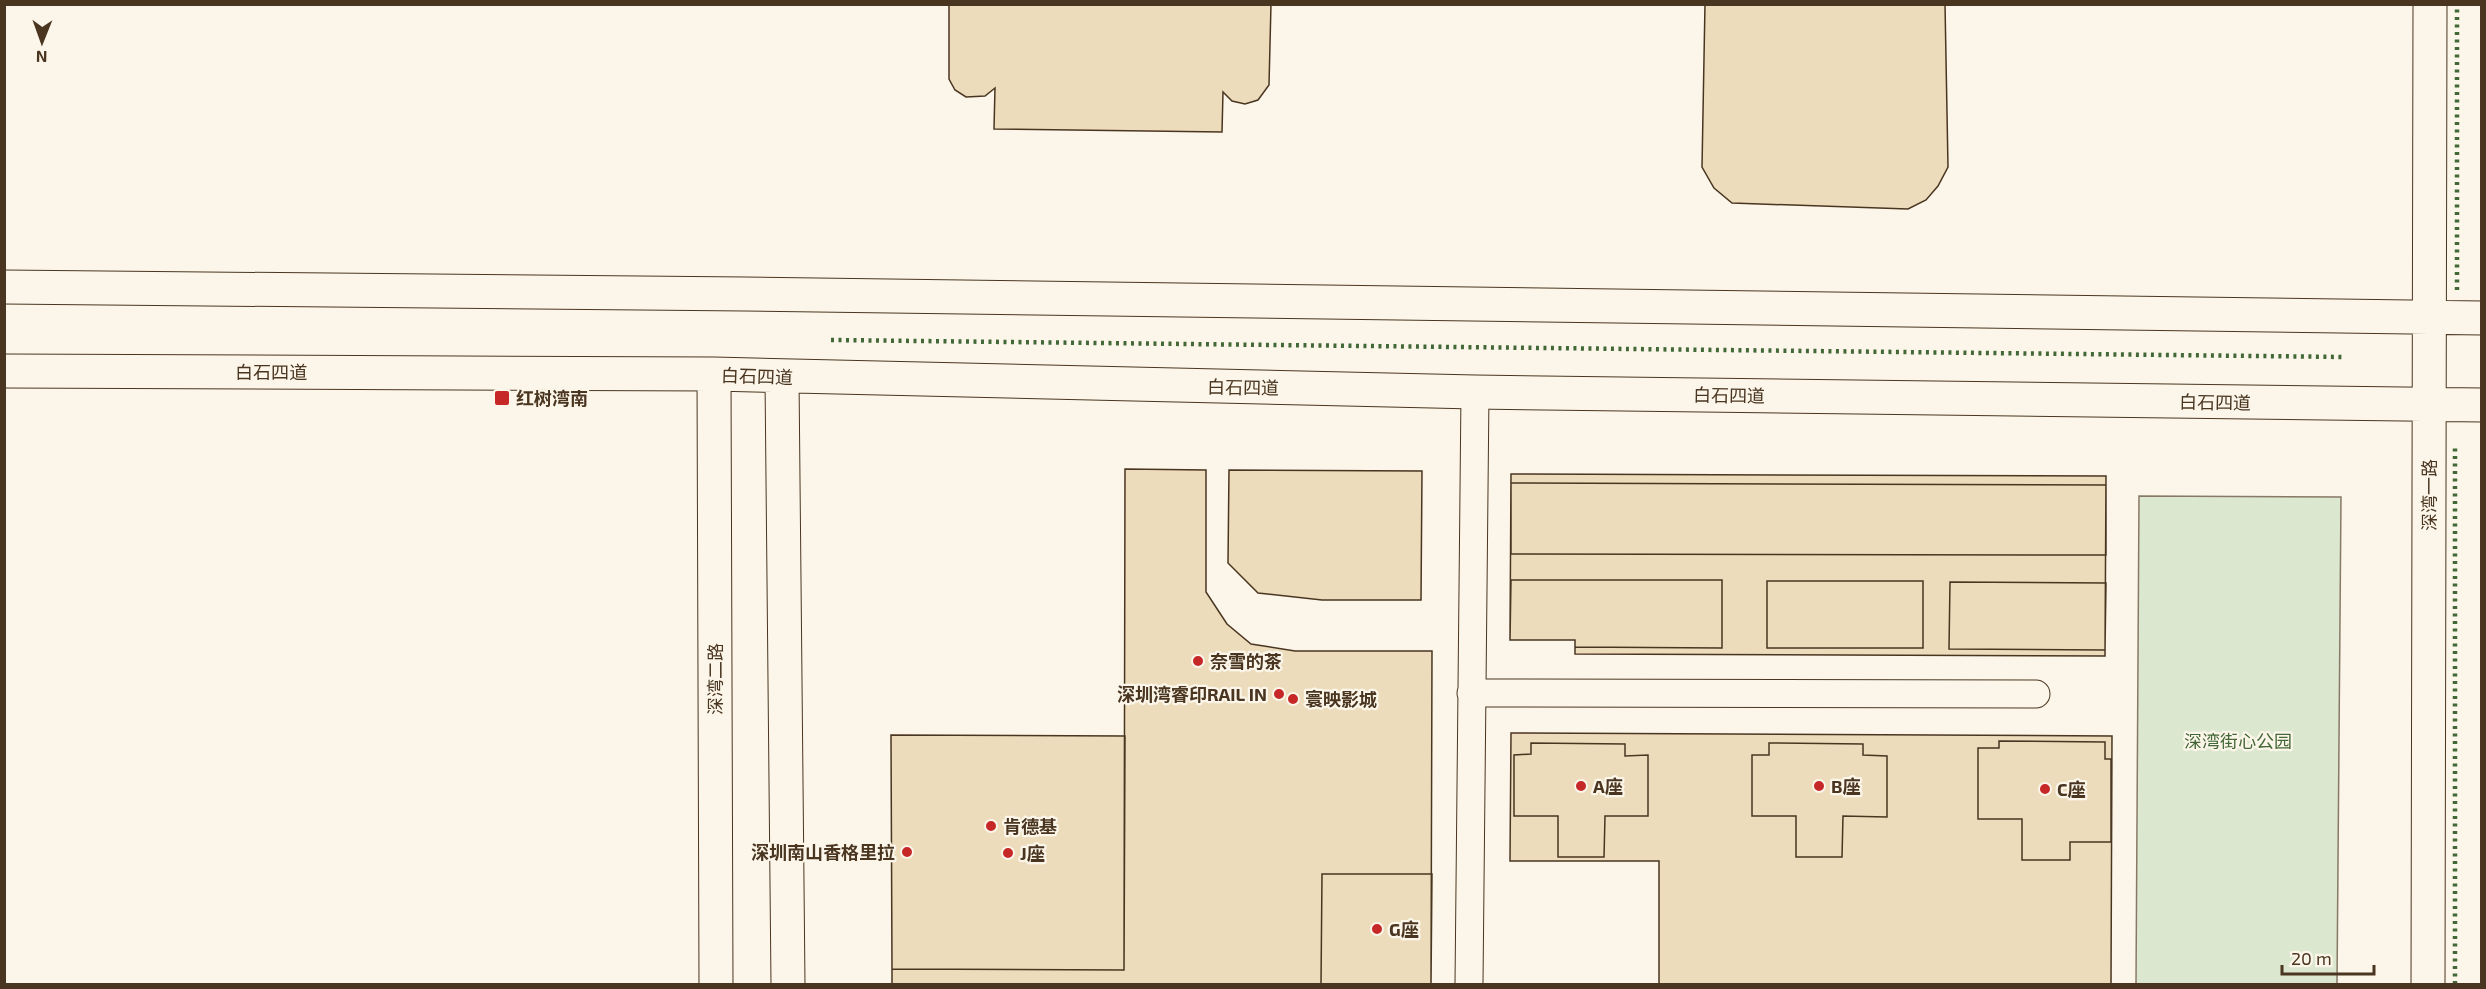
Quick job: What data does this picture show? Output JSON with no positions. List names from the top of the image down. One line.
{"streets":{"street":["白石四道","深湾一路","深湾二路"]},"crossings":[["白石四道","深湾一路"],["白石四道","深湾二路"]],"parks":["深湾街心公园"],"places":{"transit":["红树湾南"],"other":["奈雪的茶","深圳湾睿印RAIL IN","寰映影城","A座","B座","C座","肯德基","深圳南山香格里拉","J座","G座"]},"scale_bar":"20 m","north":"bottom"}
